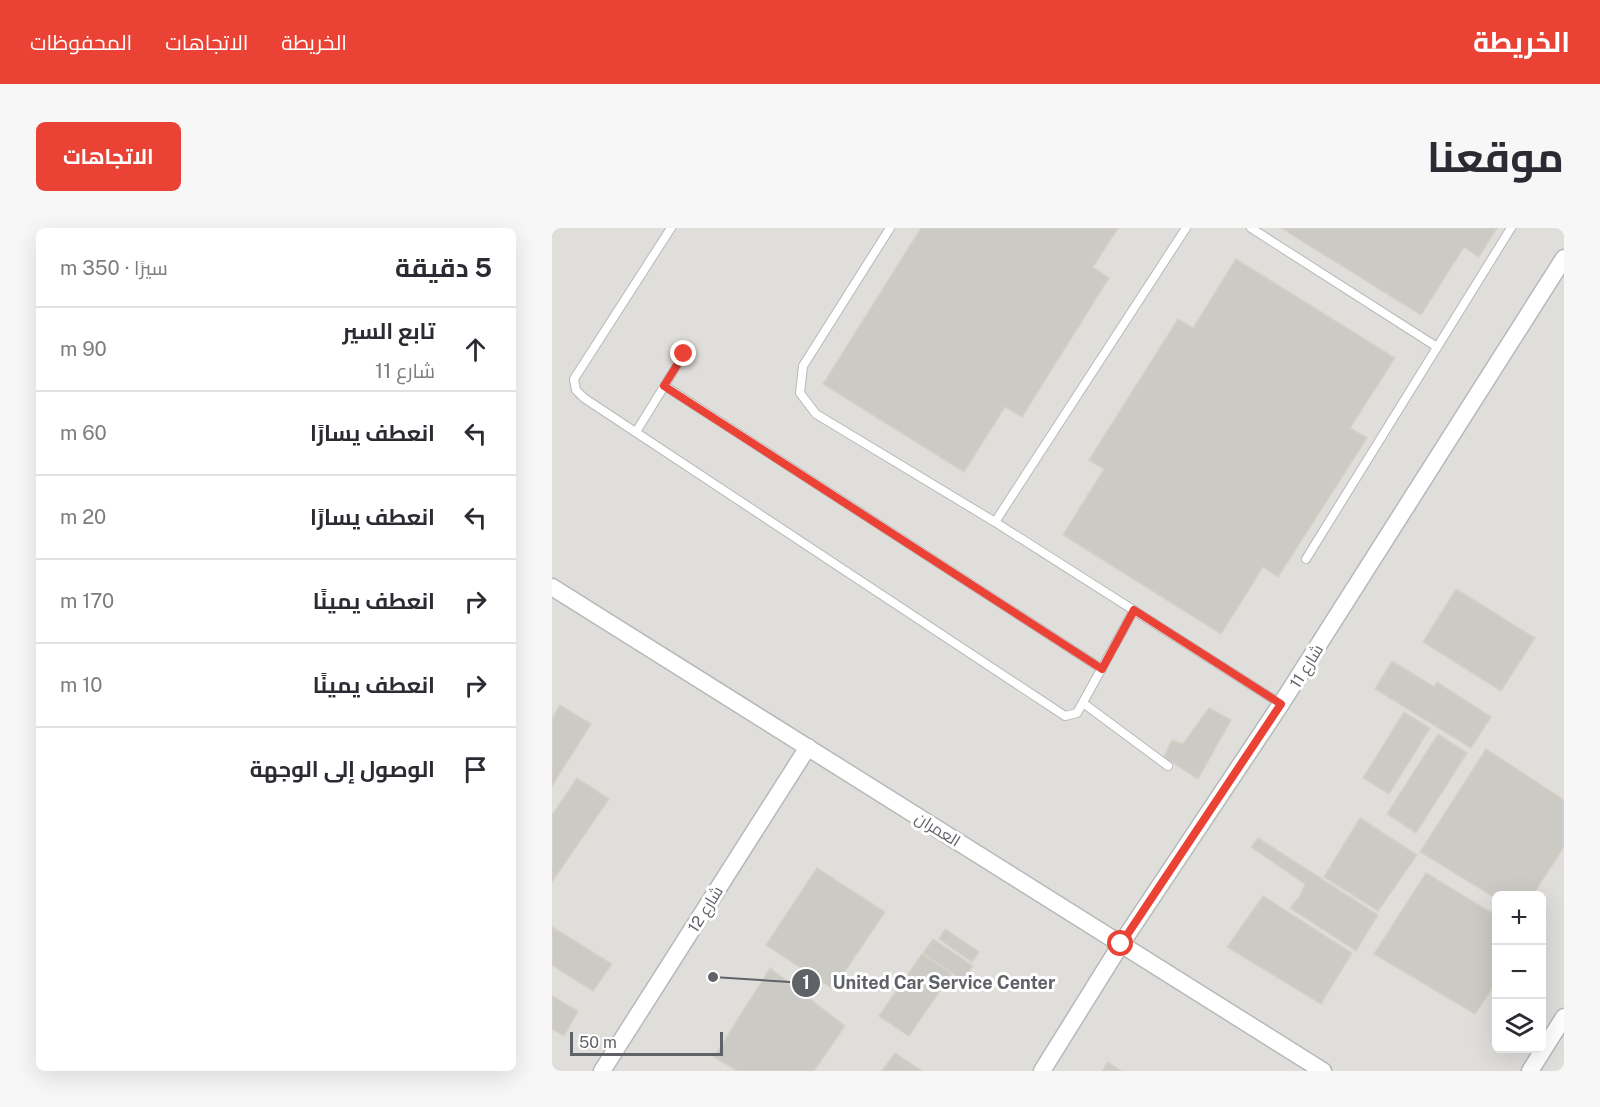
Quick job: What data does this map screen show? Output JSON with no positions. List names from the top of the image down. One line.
{"streets":{"street":["شارع 11","العمران","شارع 12"]},"crossings":[["شارع 11","العمران"],["العمران","شارع 12"]],"places":["United Car Service Center"],"scale_bar":"50 m","page":{"header":"الخريطة","nav":["الخريطة","الاتجاهات","المحفوظات"],"title":"موقعنا","buttons":"الاتجاهات","heading":["5 دقيقة","سيرًا · 350 m"],"list":[["تابع السير","شارع 11","90 m"],["انعطف يسارًا","60 m"],["انعطف يسارًا","20 m"],["انعطف يمينًا","170 m"],["انعطف يمينًا","10 m"],"الوصول إلى الوجهة"],"map_buttons":["+","−"],"scale":"50 m"}}
